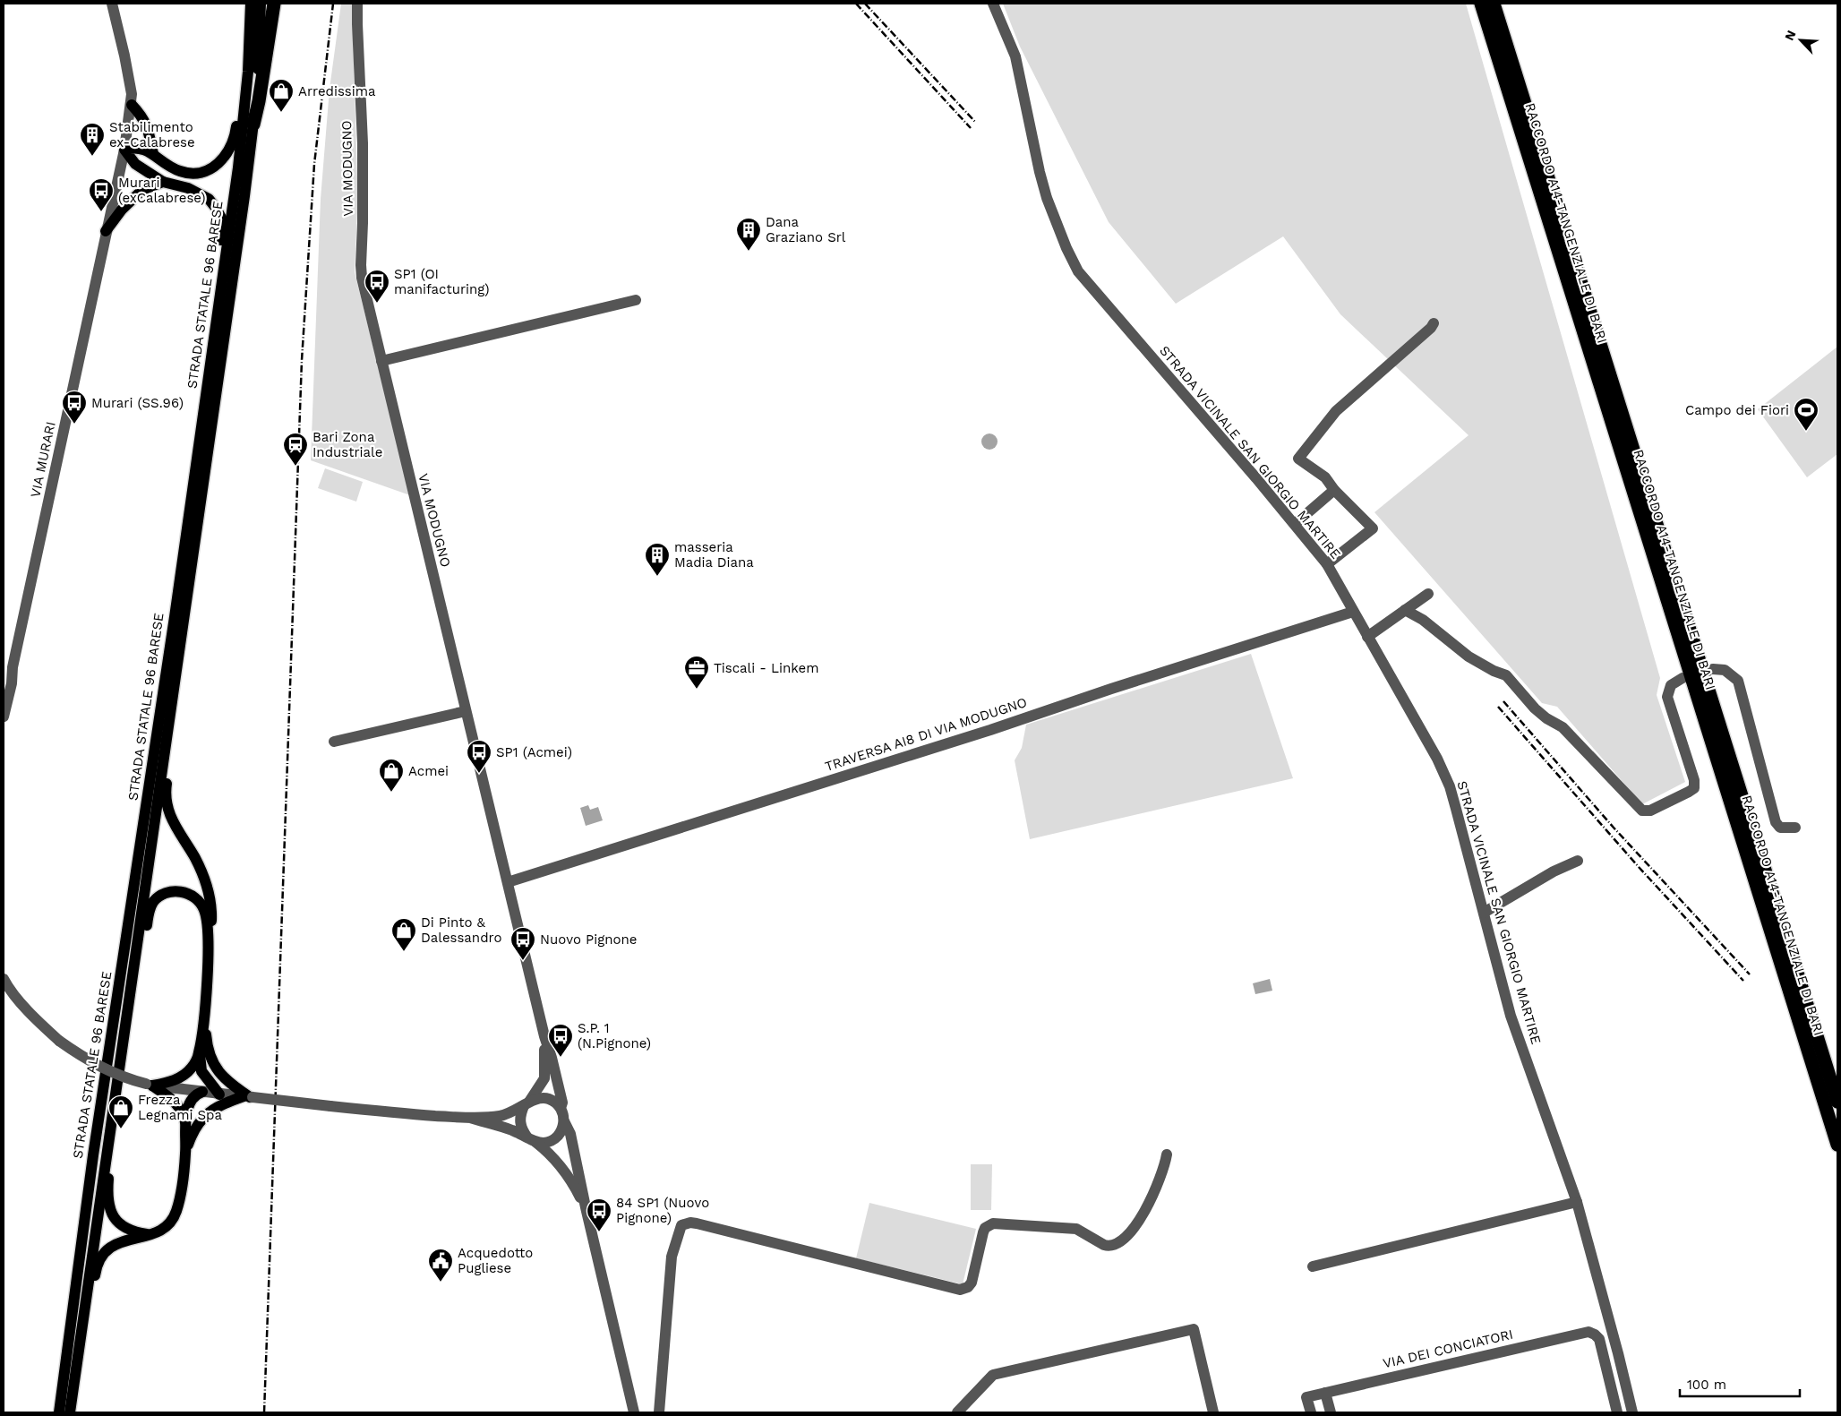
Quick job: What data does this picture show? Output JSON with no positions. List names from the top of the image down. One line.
{"streets":{"highway":["RACCORDO A14-TANGENZIALE DI BARI"],"main road":["STRADA STATALE 96 BARESE"],"street":["VIA MODUGNO","STRADA VICINALE SAN GIORGIO MARTIRE","VIA MURARI","TRAVERSA AI8 DI VIA MODUGNO","VIA DEI CONCIATORI"]},"crossings":[["VIA MODUGNO","TRAVERSA AI8 DI VIA MODUGNO"],["STRADA VICINALE SAN GIORGIO MARTIRE","TRAVERSA AI8 DI VIA MODUGNO"]],"places":{"shop":["Arredissima","Acmei","Di Pinto & Dalessandro","Frezza Legnami Spa"],"building":["Stabilimento ex-Calabrese","Dana Graziano Srl","masseria Madia Diana"],"bus stop":["Murari (exCalabrese)","SP1 (OI manifacturing)","Murari (SS.96)","SP1 (Acmei)","Nuovo Pignone","S.P. 1 (N.Pignone)","84 SP1 (Nuovo Pignone)"],"sports":["Campo dei Fiori"],"station":["Bari Zona Industriale"],"office":["Tiscali - Linkem"],"public building":["Acquedotto Pugliese"]},"scale_bar":"100 m","north":"top left"}
